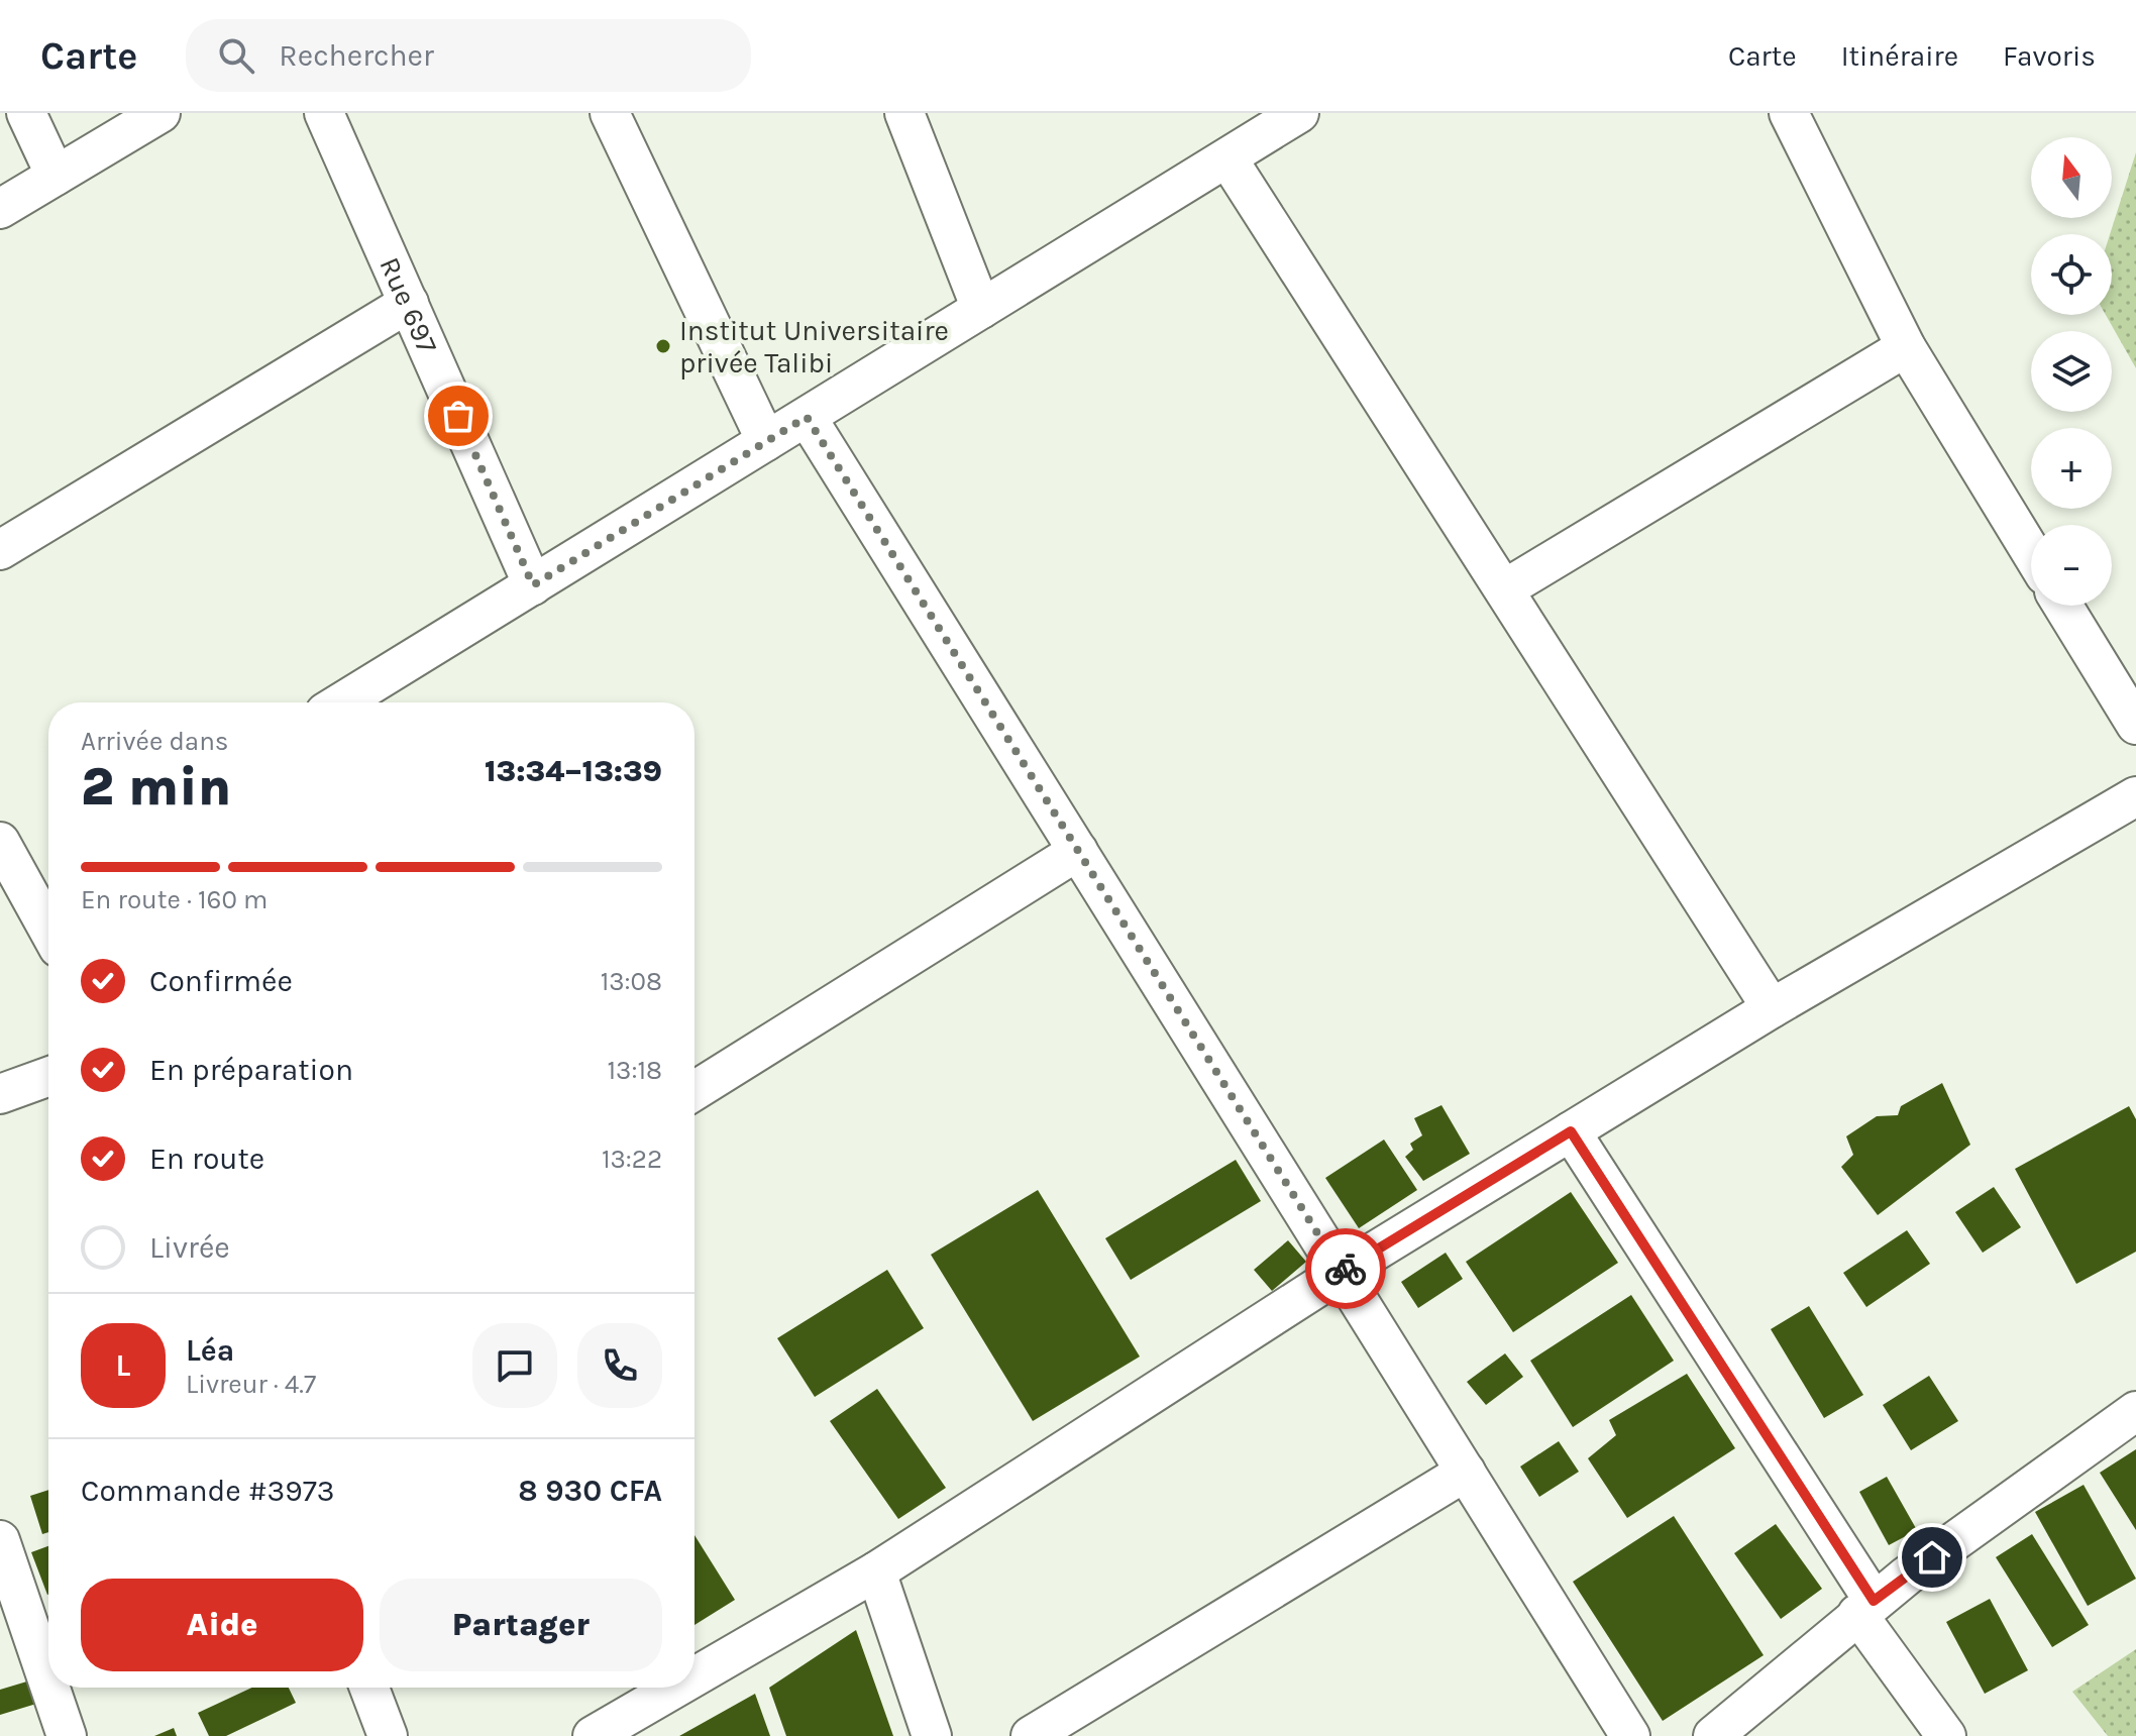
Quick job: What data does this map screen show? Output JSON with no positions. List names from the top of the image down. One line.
{"streets":{"street":["Rue 697"]},"places":["Institut Universitaire privée Talibi"],"north":"top","page":{"header":"Carte","search":"Rechercher","nav":["Carte","Itinéraire","Favoris"],"map_buttons":["+","−"],"heading":["2 min","Arrivée dans","13:34–13:39"],"panel":["Léa","Livreur · 4.7","Commande #3973","8 930 CFA"],"bar":"En route · 160 m","list":[["Confirmée","13:08"],["En préparation","13:18"],["En route","13:22"],"Livrée"],"round":"L","buttons":["Aide","Partager"]}}
